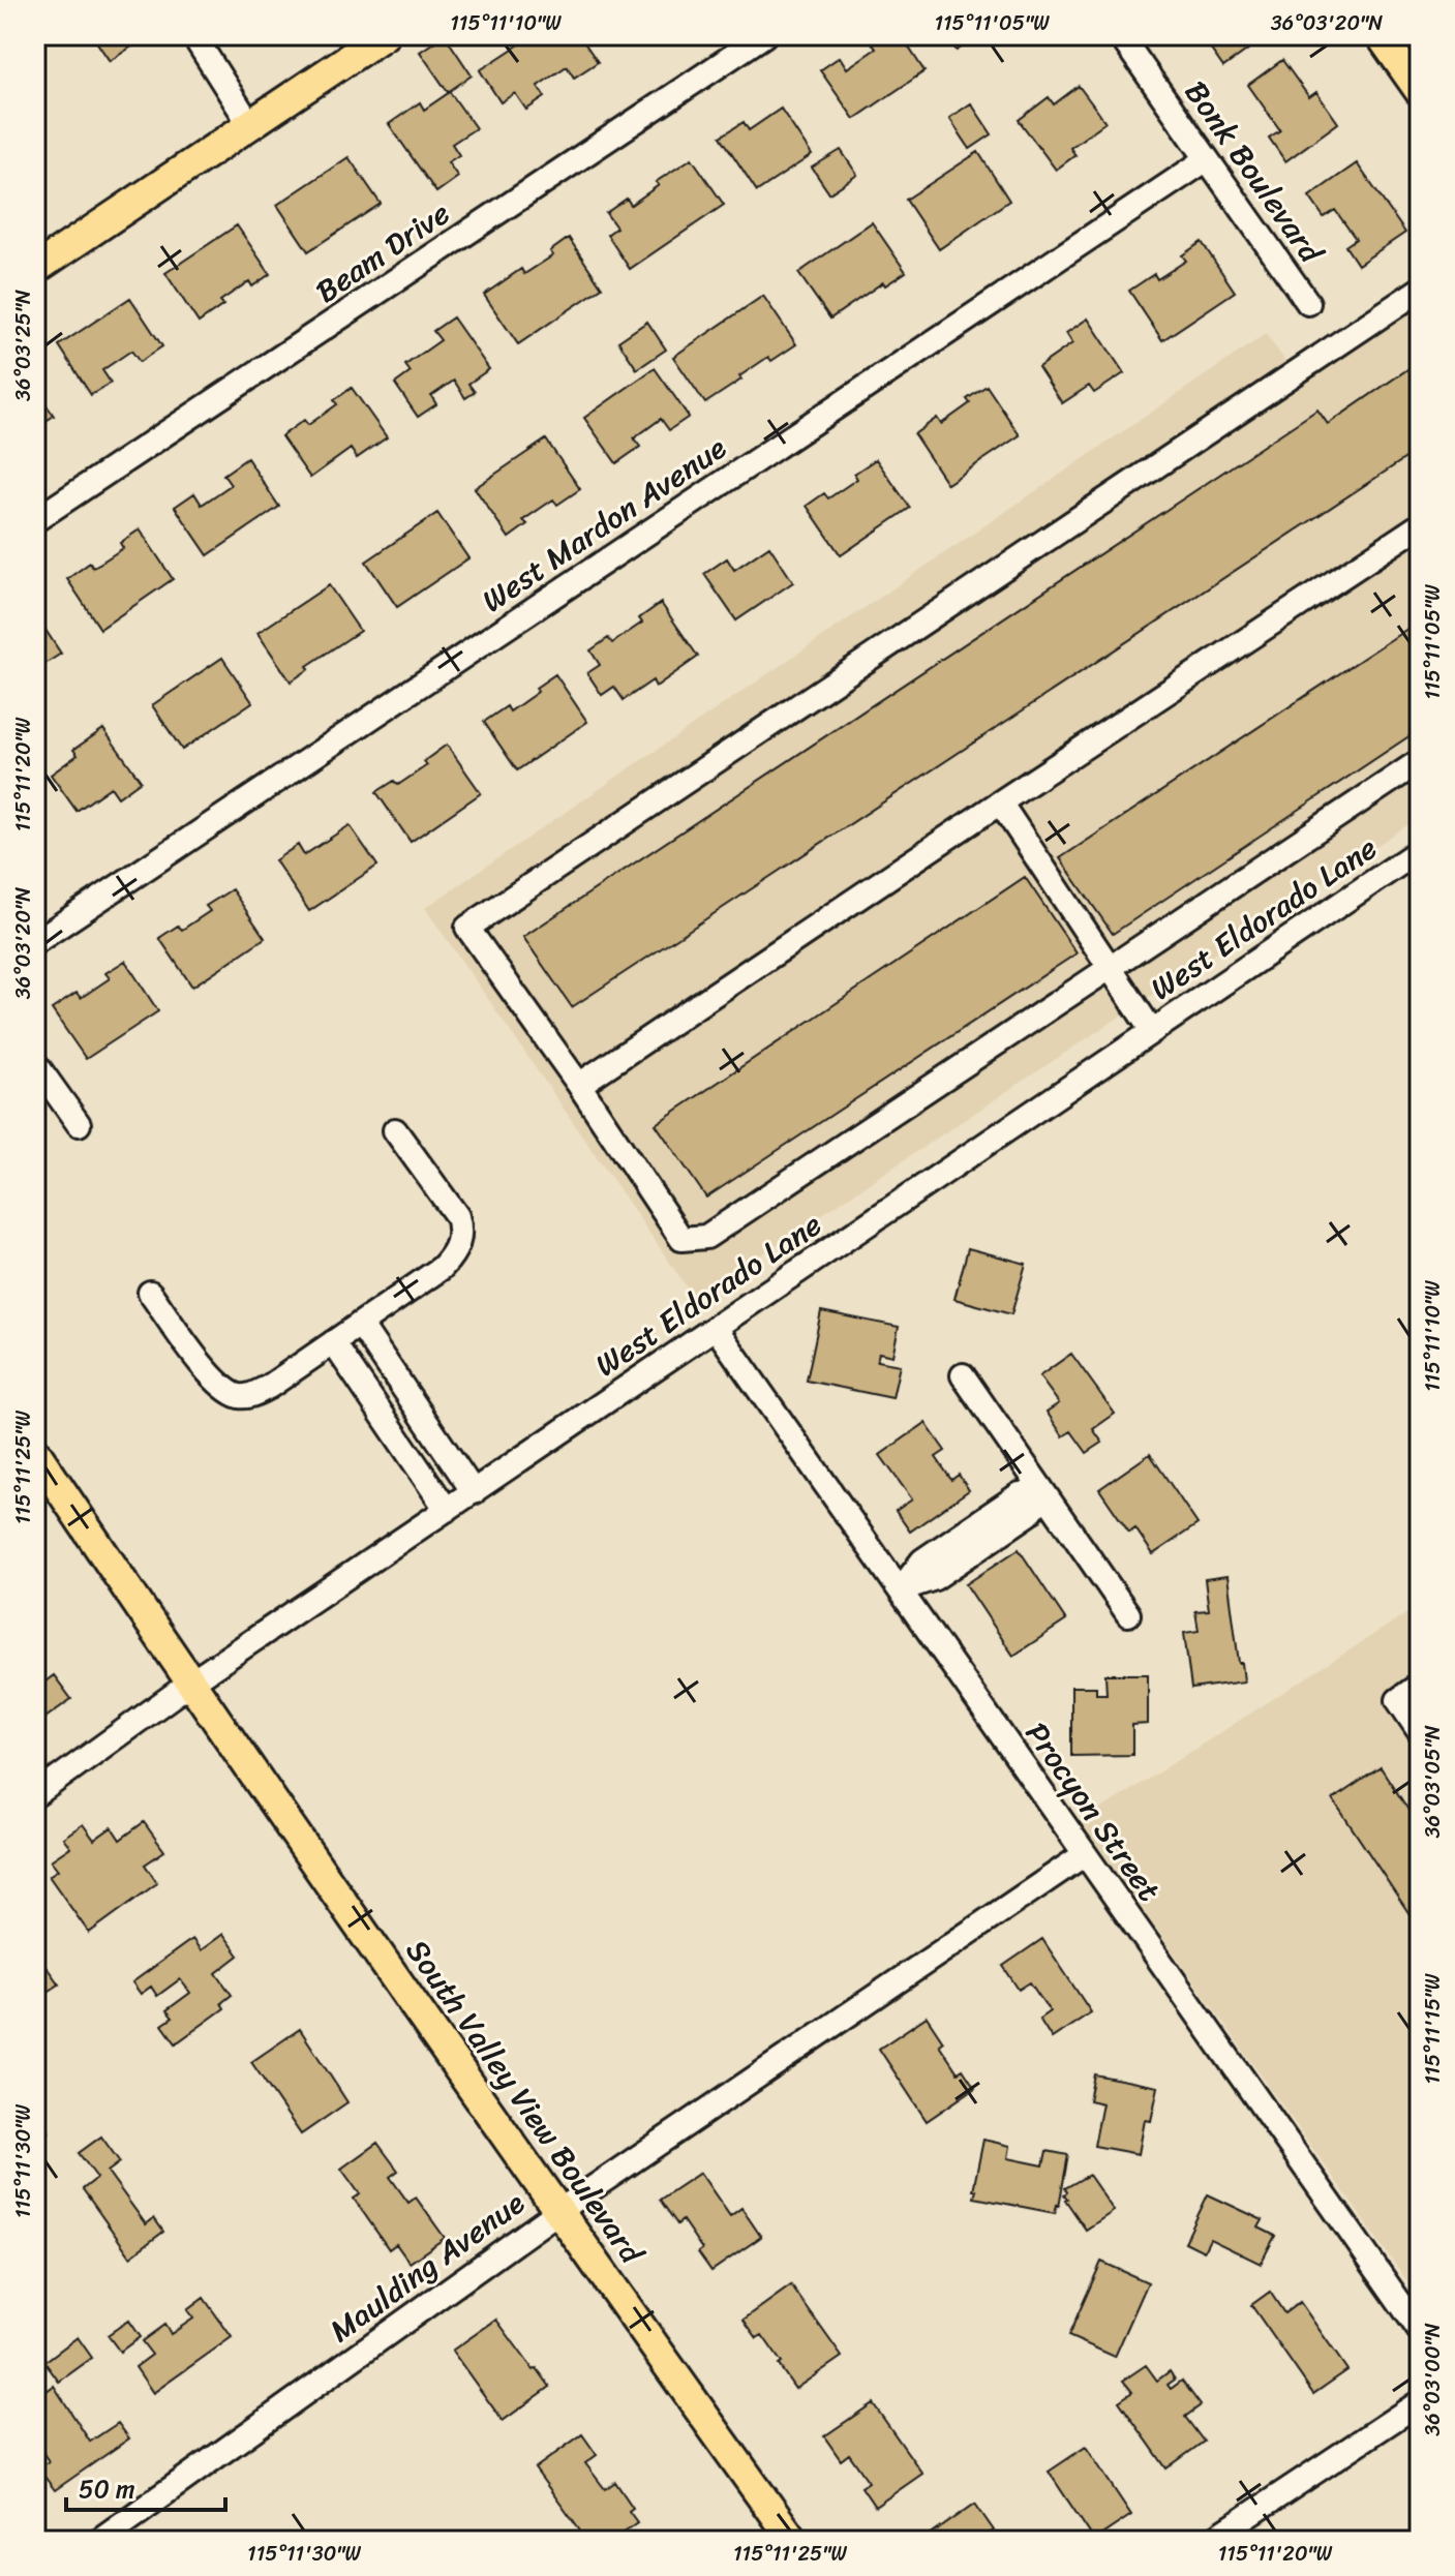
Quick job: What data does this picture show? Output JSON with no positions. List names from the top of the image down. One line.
{"streets":{"main road":["South Valley View Boulevard"],"street":["Bonk Boulevard","Beam Drive","West Mardon Avenue","West Eldorado Lane","Procyon Street","Maulding Avenue"]},"crossings":[["Bonk Boulevard","West Mardon Avenue"],["West Eldorado Lane","Procyon Street"],["West Eldorado Lane","South Valley View Boulevard"],["Procyon Street","Maulding Avenue"],["South Valley View Boulevard","Maulding Avenue"]],"scale_bar":"50 m","coordinates":["115°11'10\"W","115°11'05\"W","36°03'20\"N","36°03'25\"N","115°11'20\"W","115°11'25\"W","36°03'05\"N","115°11'15\"W","115°11'30\"W","36°03'00\"N"]}
